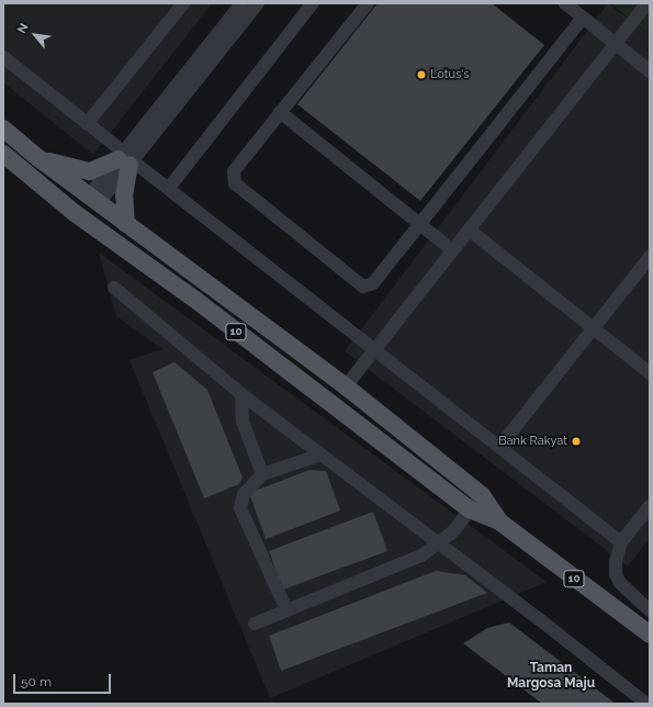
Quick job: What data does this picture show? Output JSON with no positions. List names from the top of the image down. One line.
{"streets":{"main road":["10"]},"districts":["Taman Margosa Maju"],"places":["Lotus's","Bank Rakyat"],"scale_bar":"50 m","north":"top left"}
